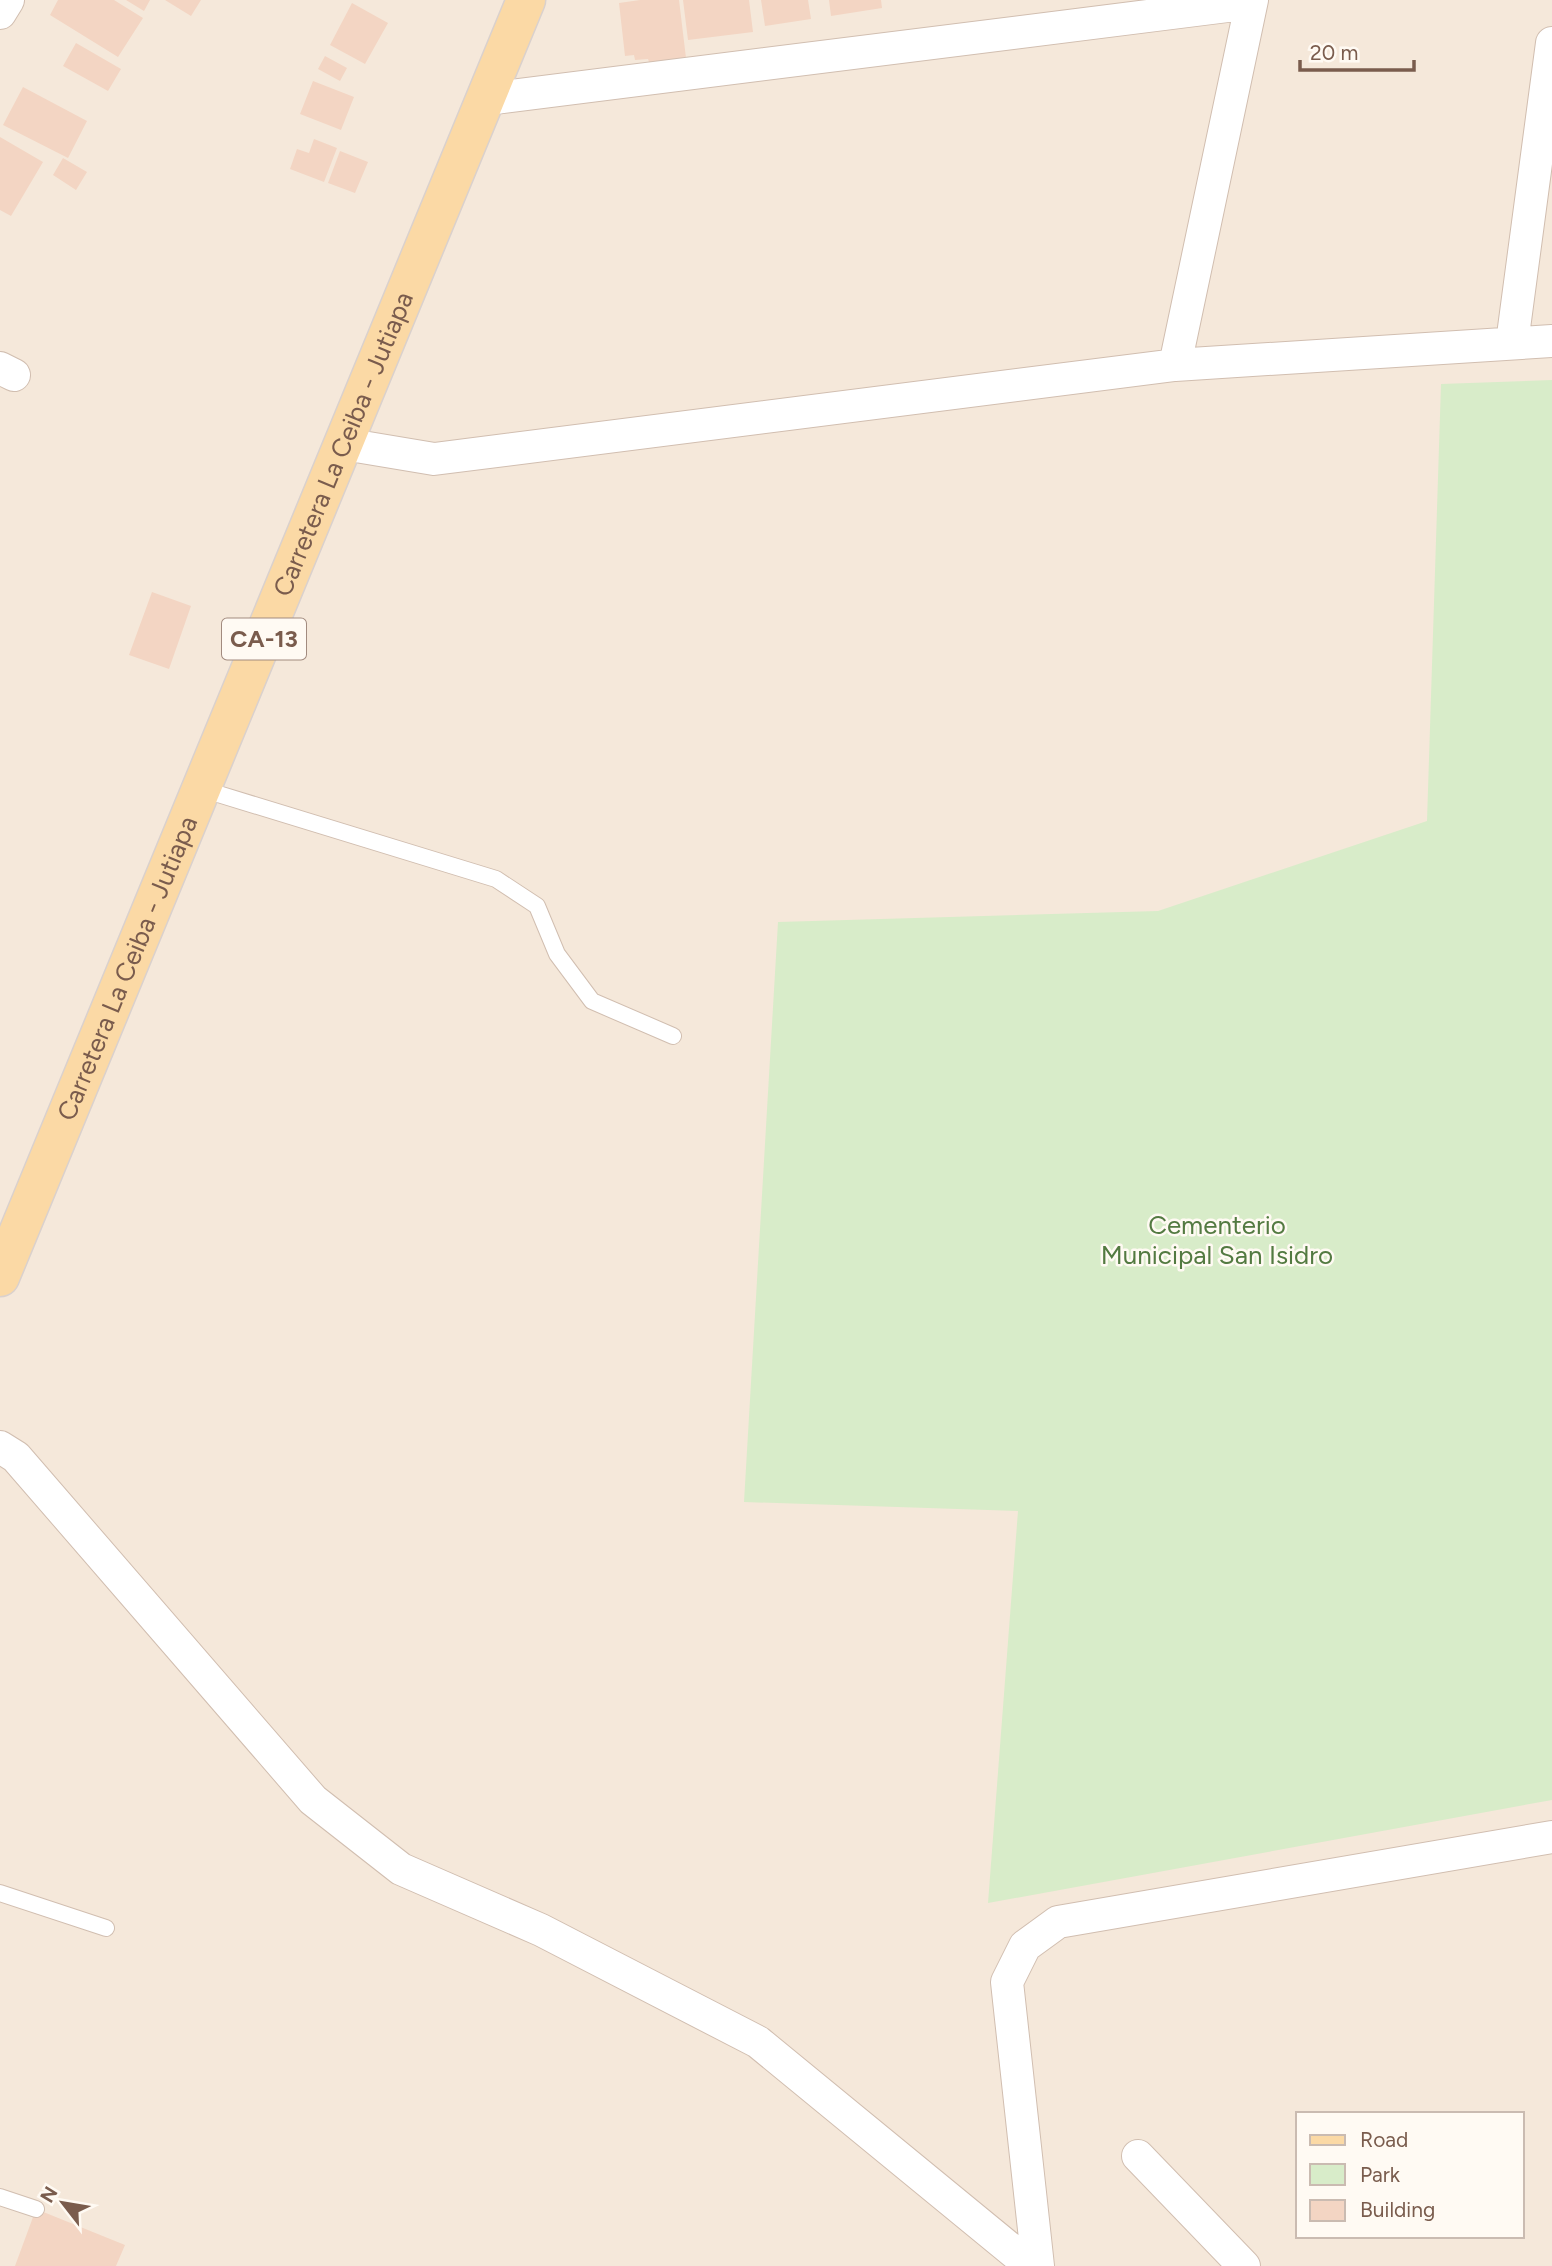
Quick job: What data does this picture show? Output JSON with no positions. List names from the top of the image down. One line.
{"streets":{"main road":["Carretera La Ceiba - Jutiapa","CA-13"]},"parks":["Cementerio Municipal San Isidro"],"legend":["Road","Park","Building"],"scale_bar":"20 m","north":"top left"}
